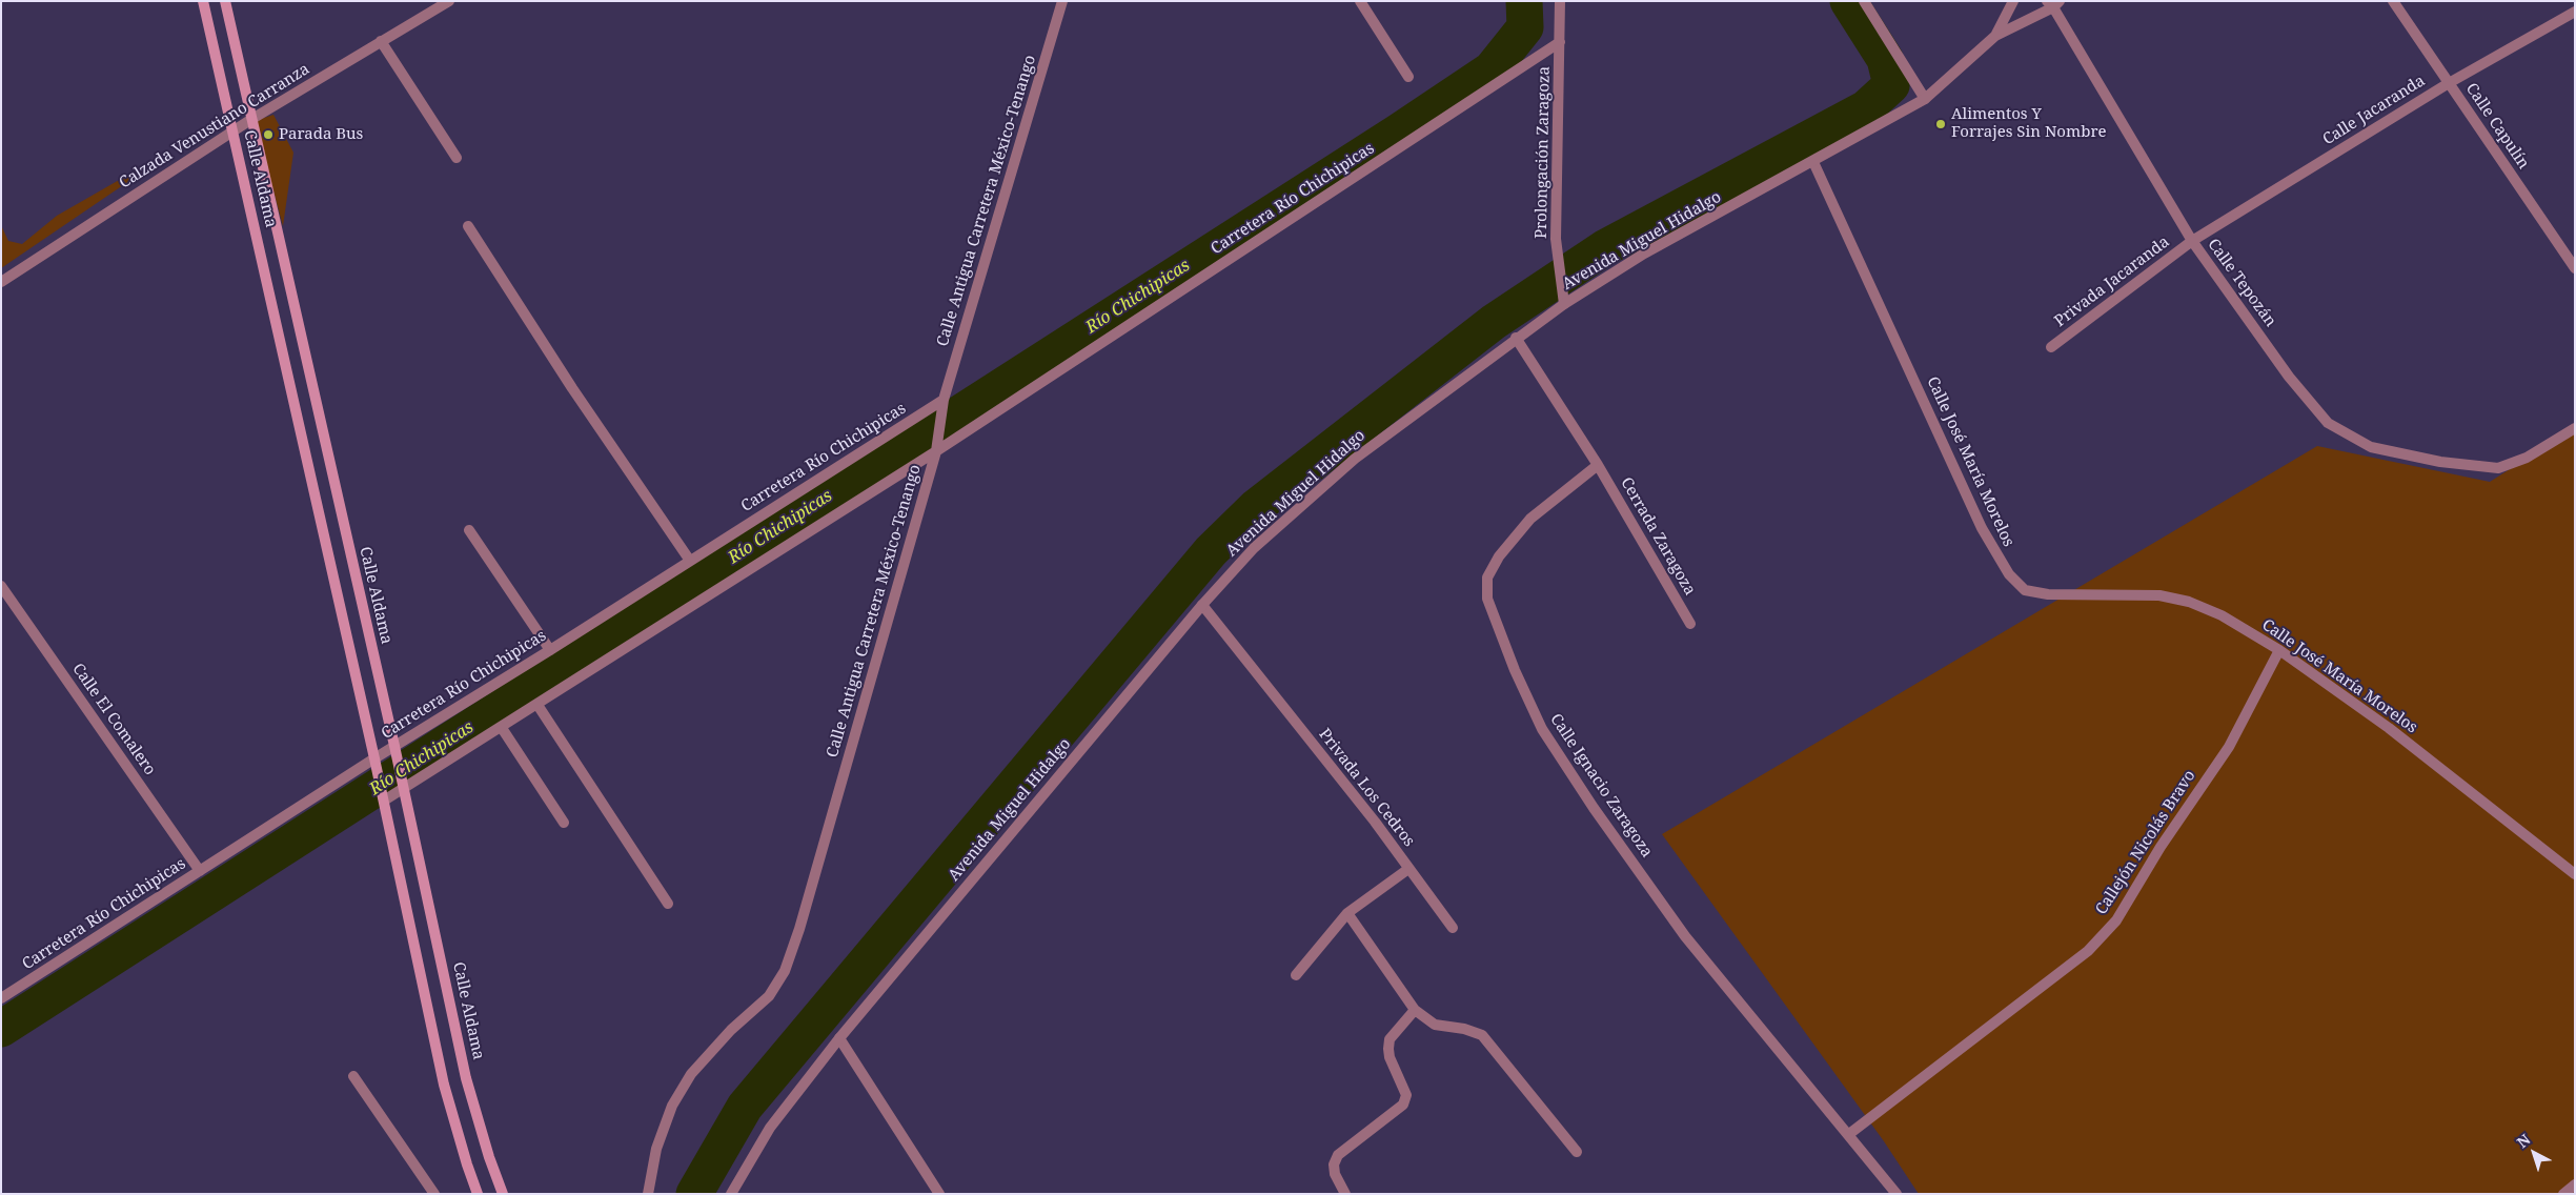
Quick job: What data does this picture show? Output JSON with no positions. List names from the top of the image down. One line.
{"streets":{"main road":["Calle Aldama"],"street":["Calle Jacaranda","Calzada Venustiano Carranza","Calle Capulín","Prolongación Zaragoza","Carretera Río Chichipicas","Calle Antigua Carretera México-Tenango","Avenida Miguel Hidalgo","Privada Jacaranda","Calle Tepozán","Calle José María Morelos","Cerrada Zaragoza","Calle El Comalero","Calle Ignacio Zaragoza","Privada Los Cedros","Callejón Nicolás Bravo"]},"crossings":[["Calle Jacaranda","Calle Capulín"],["Calle Jacaranda","Privada Jacaranda"],["Calle Jacaranda","Calle Tepozán"],["Calzada Venustiano Carranza","Calle Aldama"],["Prolongación Zaragoza","Carretera Río Chichipicas"],["Prolongación Zaragoza","Avenida Miguel Hidalgo"],["Calle Aldama","Carretera Río Chichipicas"],["Carretera Río Chichipicas","Calle Antigua Carretera México-Tenango"],["Carretera Río Chichipicas","Calle El Comalero"],["Avenida Miguel Hidalgo","Calle Tepozán"],["Avenida Miguel Hidalgo","Calle José María Morelos"],["Avenida Miguel Hidalgo","Privada Los Cedros"],["Privada Jacaranda","Calle Tepozán"],["Calle José María Morelos","Callejón Nicolás Bravo"],["Cerrada Zaragoza","Calle Ignacio Zaragoza"],["Calle Ignacio Zaragoza","Callejón Nicolás Bravo"]],"water":["Río Chichipicas"],"places":["Alimentos Y Forrajes Sin Nombre","Parada Bus"],"north":"top left"}
